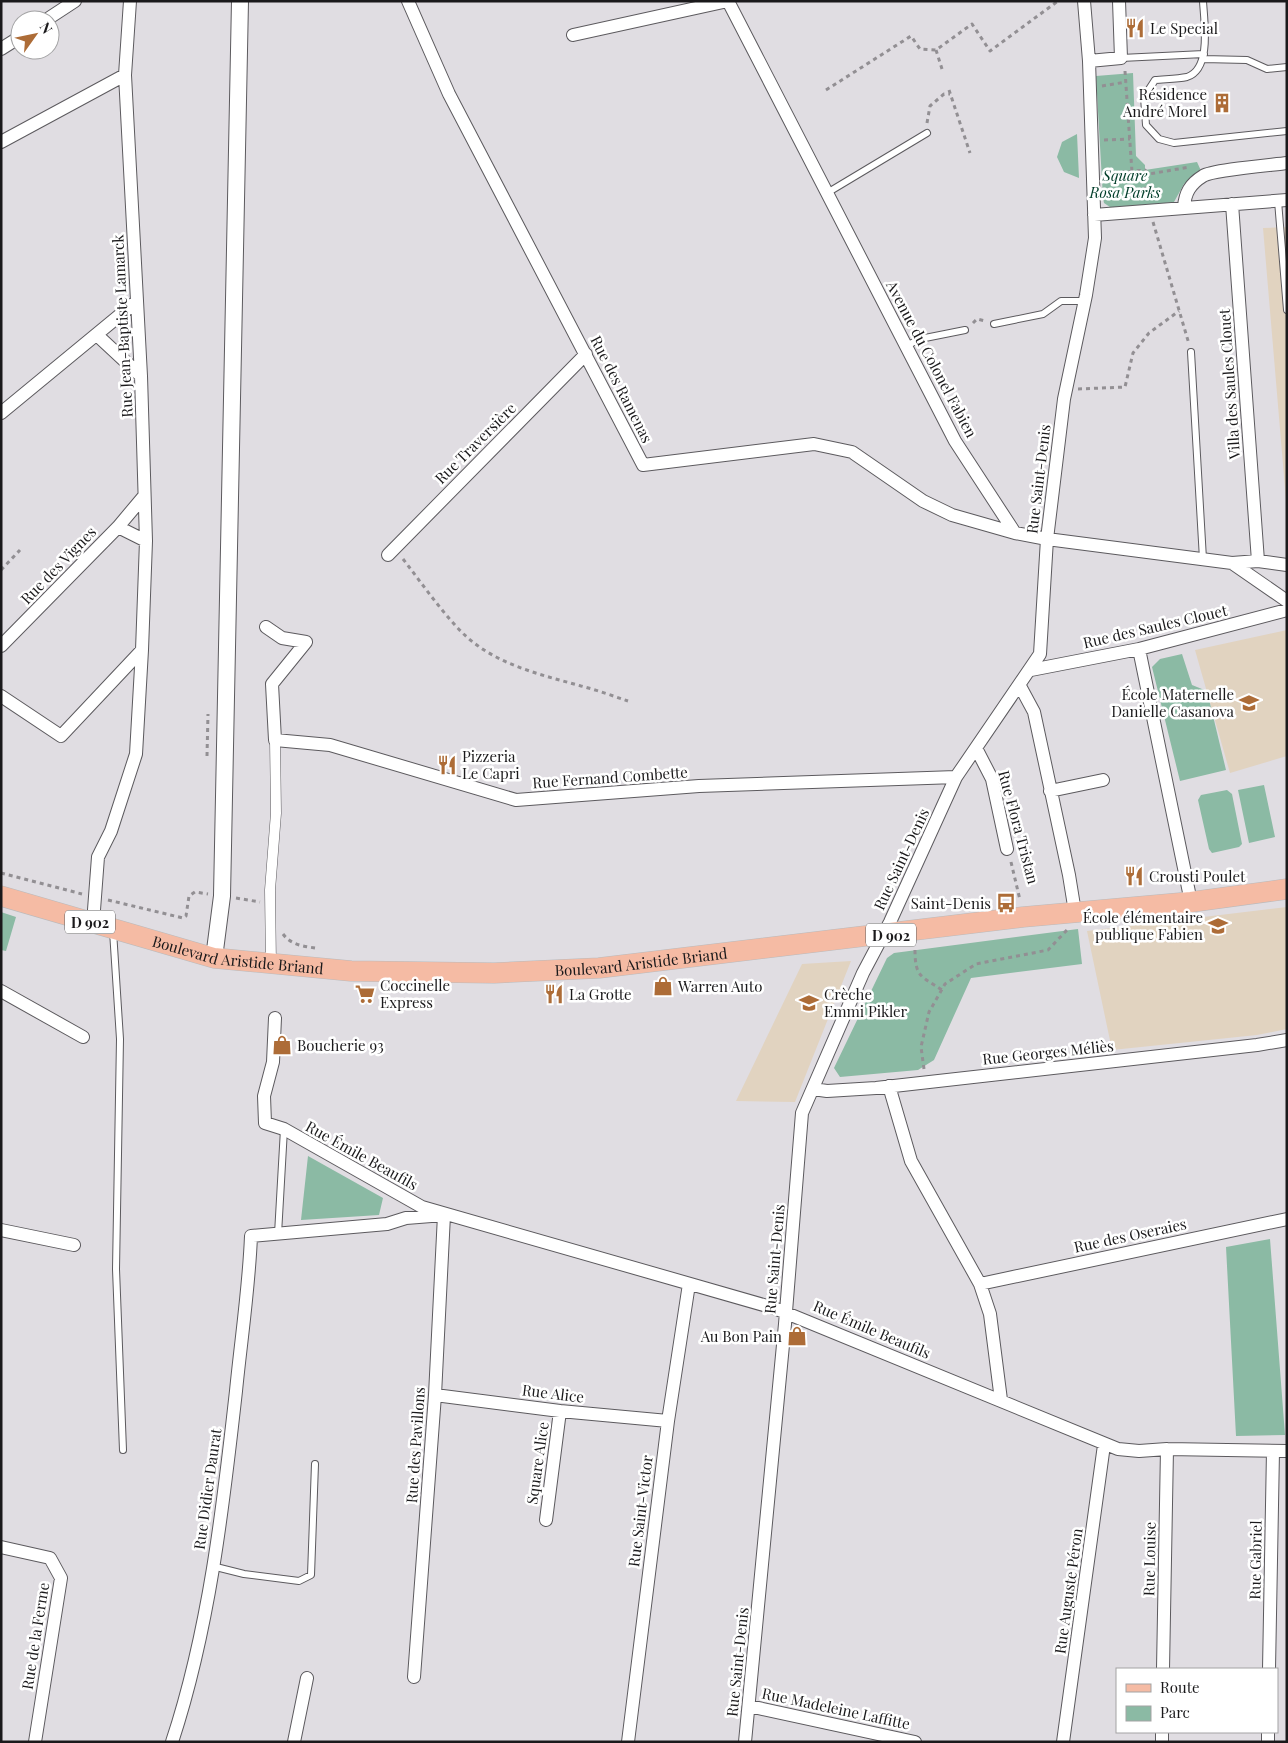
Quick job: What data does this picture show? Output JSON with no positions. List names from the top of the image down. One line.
{"streets":{"main road":["D 902","Boulevard Aristide Briand"],"street":["Rue Jean-Baptiste Lamarck","Avenue du Colonel Fabien","Villa des Saules Clouet","Rue des Ramenas","Rue Traversière","Rue Saint-Denis","Rue des Vignes","Rue des Saules Clouet","Rue Fernand Combette","Rue Flora Tristan","Rue Georges Méliès","Rue Émile Beaufils","Rue des Oseraies","Rue Alice","Rue des Pavillons","Square Alice","Rue Didier Daurat","Rue Saint-Victor","Rue Louise","Rue Gabriel","Rue Auguste Péron","Rue de la Ferme","Rue Madeleine Laffitte"]},"crossings":[["Rue Jean-Baptiste Lamarck","Rue des Vignes"],["Rue Jean-Baptiste Lamarck","Boulevard Aristide Briand"],["Avenue du Colonel Fabien","Rue des Ramenas"],["Rue des Ramenas","Rue Traversière"],["Rue Saint-Denis","Rue des Saules Clouet"],["Rue Saint-Denis","Rue Fernand Combette"],["Rue Saint-Denis","Rue Flora Tristan"],["Rue Saint-Denis","Boulevard Aristide Briand"],["Rue Saint-Denis","Rue Georges Méliès"],["Rue Saint-Denis","Rue Émile Beaufils"],["Rue Saint-Denis","Rue Madeleine Laffitte"],["Rue Flora Tristan","Boulevard Aristide Briand"],["Rue Émile Beaufils","Rue des Pavillons"],["Rue Émile Beaufils","Rue Didier Daurat"],["Rue Émile Beaufils","Rue Saint-Victor"],["Rue Émile Beaufils","Rue Louise"],["Rue Émile Beaufils","Rue Gabriel"],["Rue Émile Beaufils","Rue Auguste Péron"],["Rue Alice","Rue des Pavillons"],["Rue Alice","Square Alice"],["Rue Alice","Rue Saint-Victor"]],"parks":["Square Rosa Parks"],"places":{"restaurant":["Le Special","Pizzeria Le Capri","Crousti Poulet","La Grotte"],"building":["Résidence André Morel"],"school or university":["École Maternelle Danielle Casanova","École élémentaire publique Fabien","Crèche Emmi Pikler"],"bus stop":["Saint-Denis"],"shop":["Warren Auto","Boucherie 93","Au Bon Pain"],"supermarket":["Coccinelle Express"]},"legend":["Route","Parc"],"north":"top right"}
